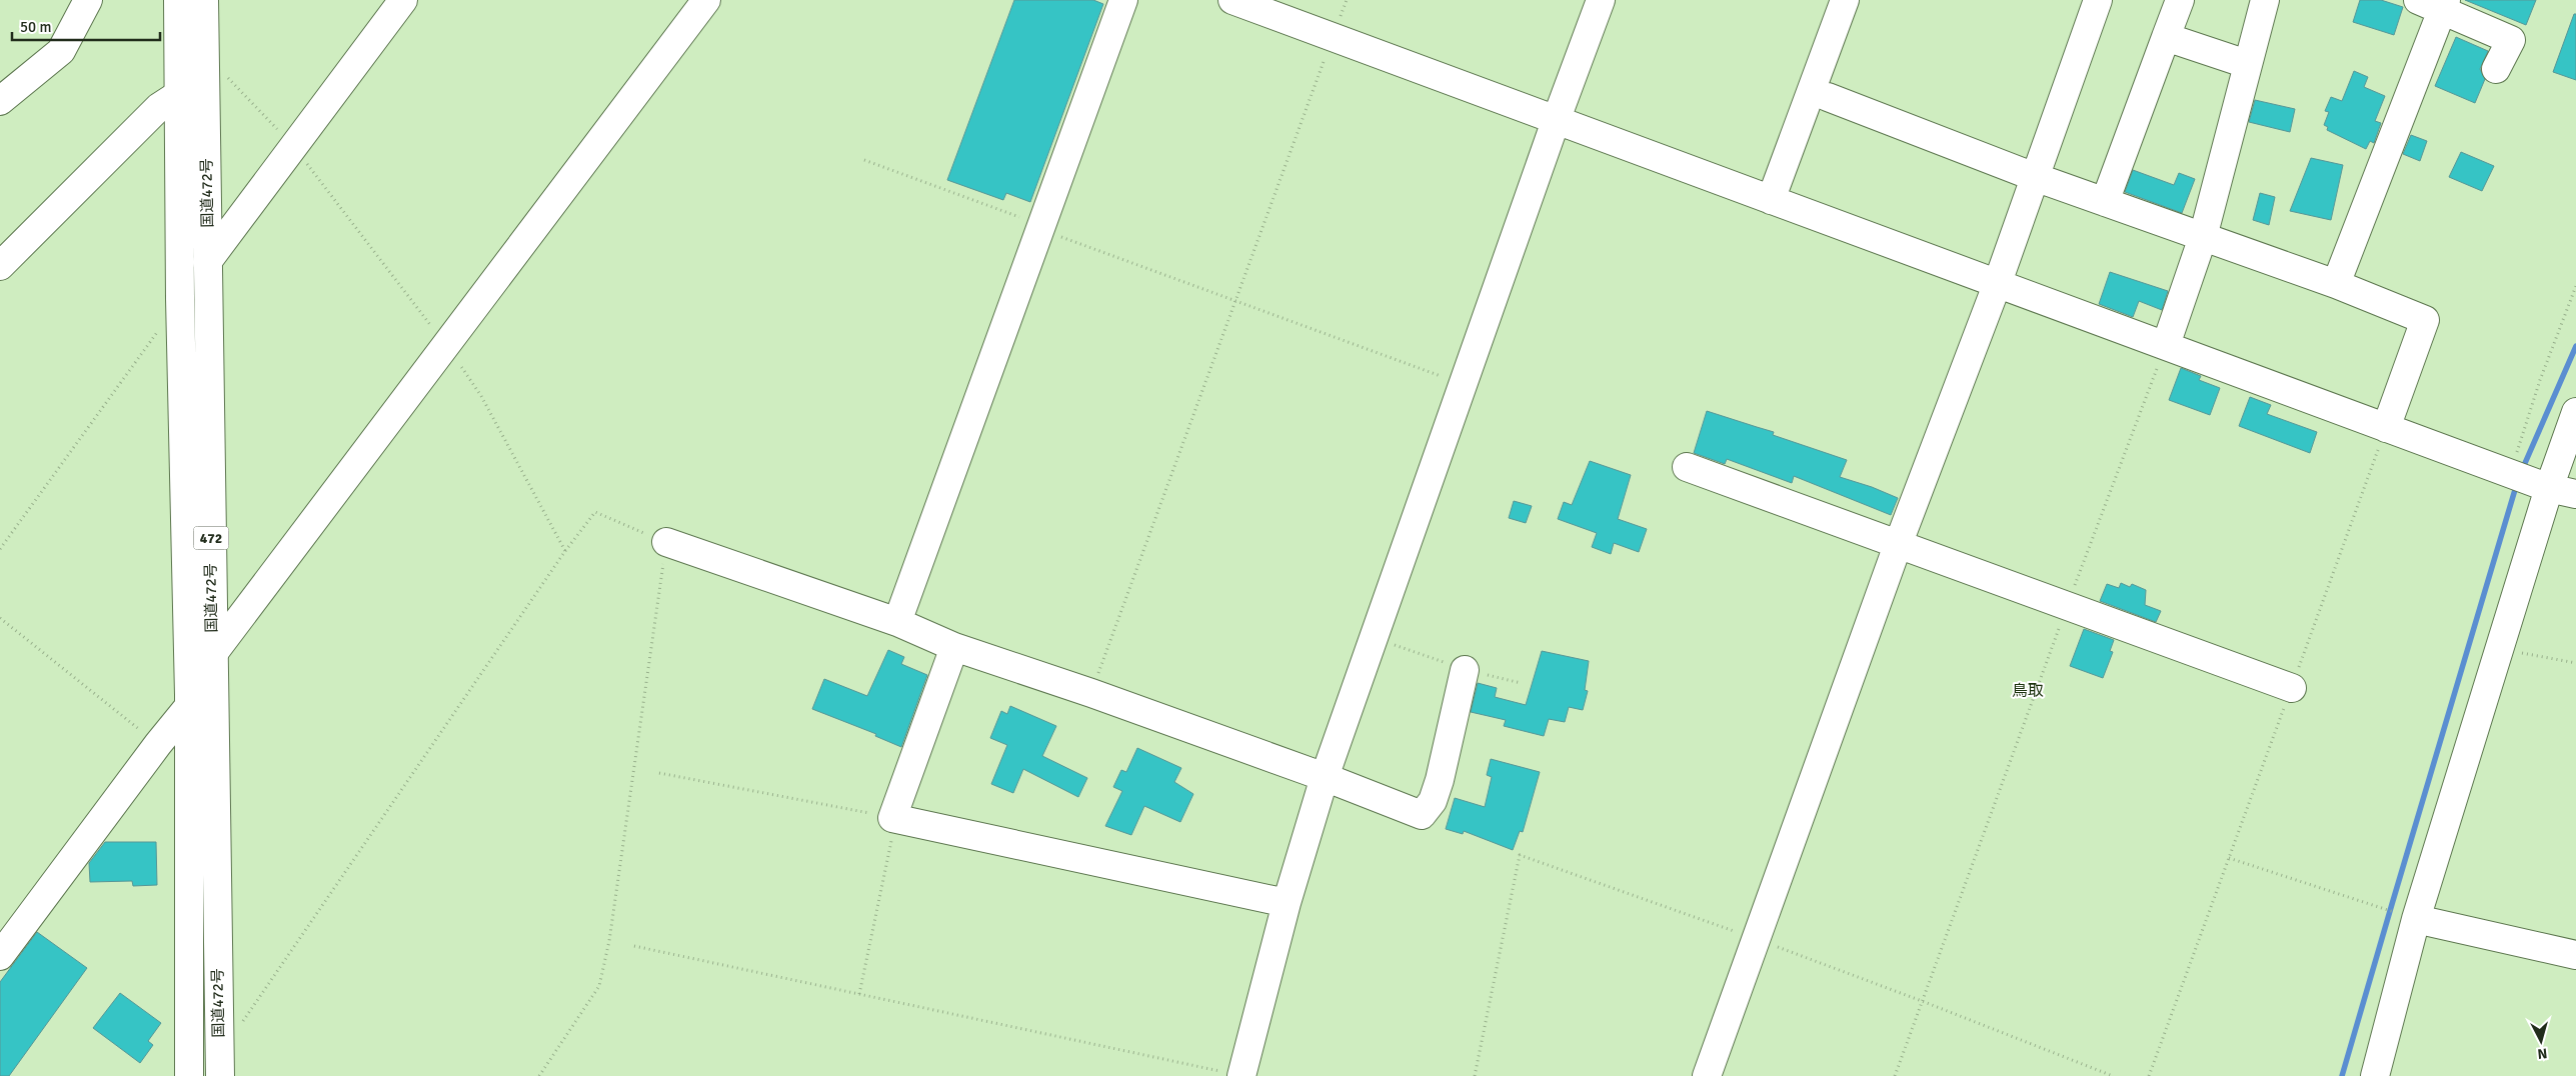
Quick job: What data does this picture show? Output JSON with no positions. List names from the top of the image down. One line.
{"streets":{"main road":["国道472号","472"]},"districts":["鳥取"],"scale_bar":"50 m","north":"bottom"}
